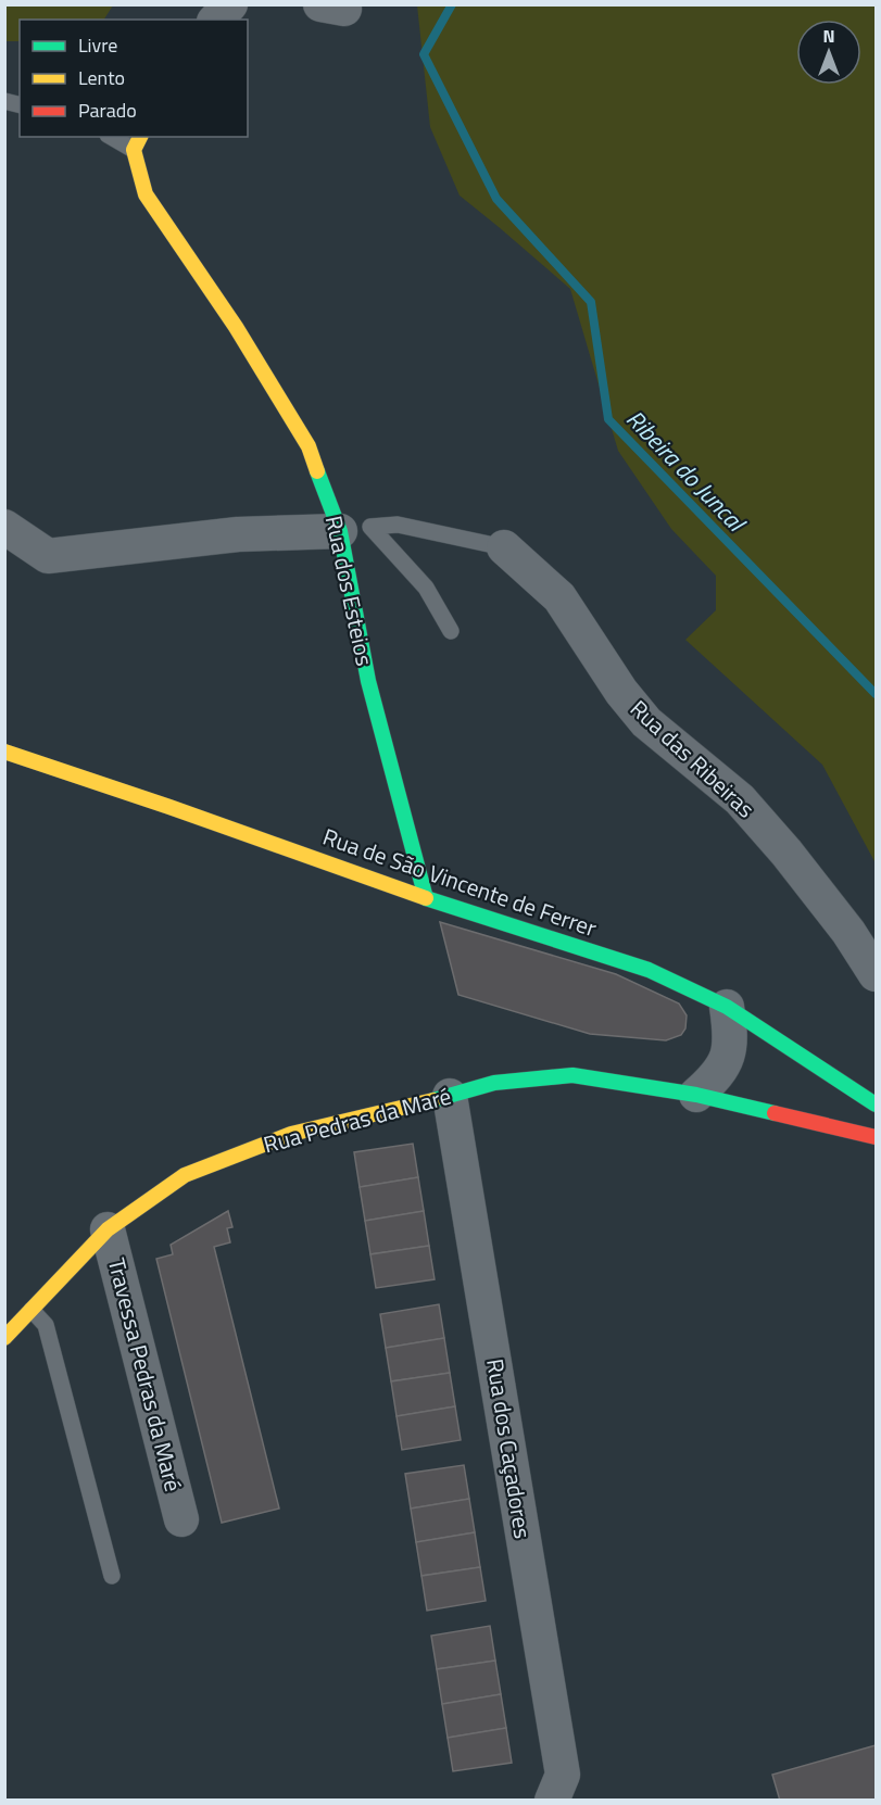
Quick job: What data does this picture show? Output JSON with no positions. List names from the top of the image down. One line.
{"streets":{"street":["Rua dos Esteios","Rua das Ribeiras","Rua de São Vincente de Ferrer","Rua Pedras da Maré","Travessa Pedras da Maré","Rua dos Caçadores"]},"crossings":[["Rua dos Esteios","Rua de São Vincente de Ferrer"],["Rua Pedras da Maré","Travessa Pedras da Maré"],["Rua Pedras da Maré","Rua dos Caçadores"]],"water":["Ribeira do Juncal"],"legend":["Livre","Lento","Parado"],"north":"top"}
